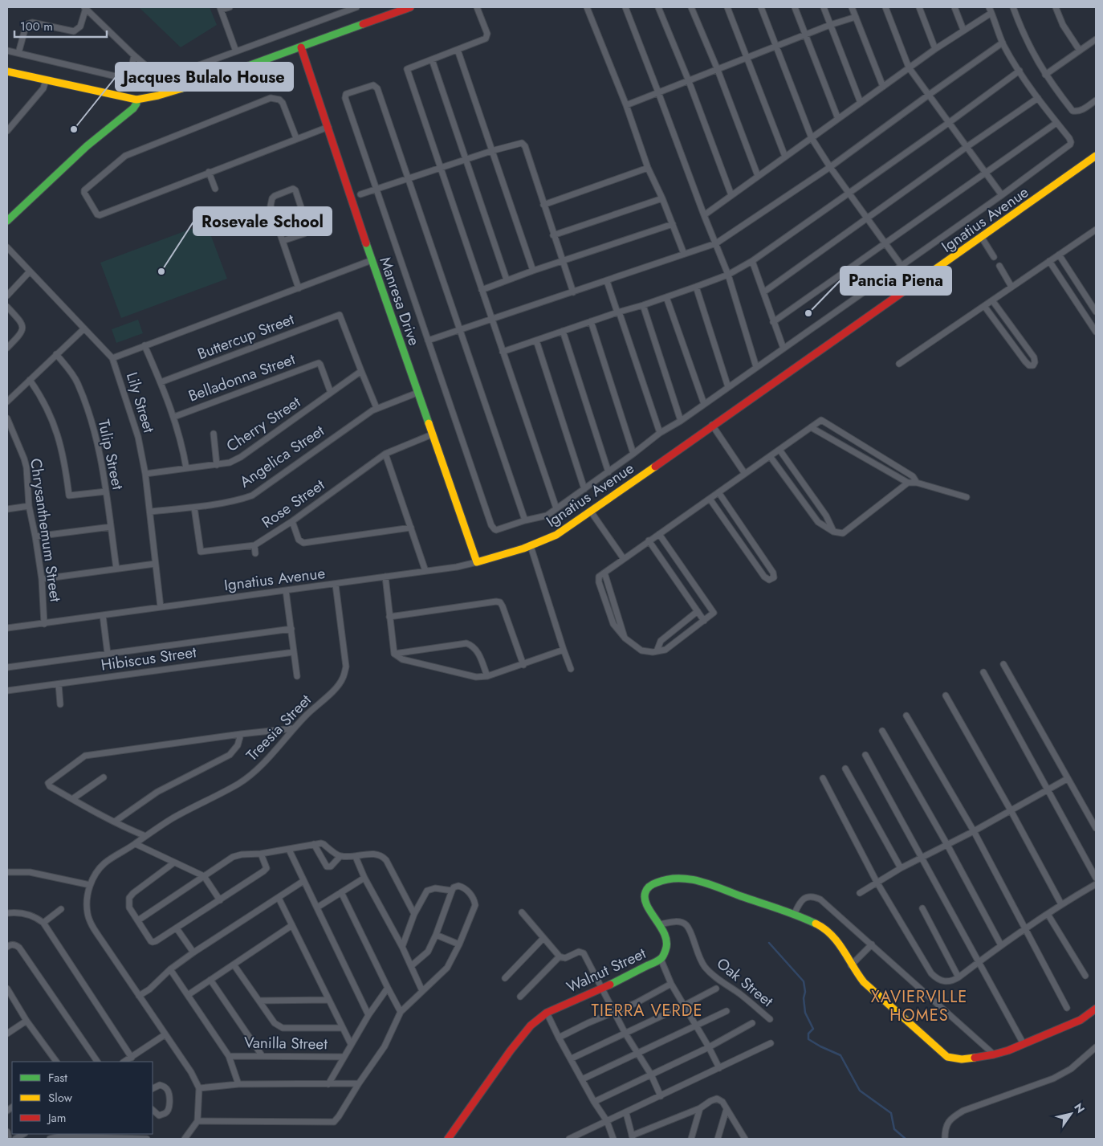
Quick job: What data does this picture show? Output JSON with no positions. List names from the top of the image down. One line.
{"streets":{"street":["Ignatius Avenue","Manresa Drive","Buttercup Street","Belladonna Street","Lily Street","Cherry Street","Tulip Street","Angelica Street","Rose Street","Chrysanthemum Street","Hibiscus Street","Treesia Street","Walnut Street","Oak Street","Vanilla Street"]},"crossings":[["Ignatius Avenue","Manresa Drive"],["Ignatius Avenue","Lily Street"],["Ignatius Avenue","Chrysanthemum Street"],["Ignatius Avenue","Treesia Street"],["Manresa Drive","Angelica Street"],["Manresa Drive","Rose Street"],["Buttercup Street","Cherry Street"],["Belladonna Street","Cherry Street"],["Lily Street","Cherry Street"],["Lily Street","Angelica Street"],["Angelica Street","Rose Street"],["Walnut Street","Oak Street"]],"districts":["XAVIERVILLE HOMES","TIERRA VERDE"],"places":["Jacques Bulalo House","Rosevale School","Pancia Piena"],"legend":["Fast","Slow","Jam"],"scale_bar":"100 m","north":"top right"}
